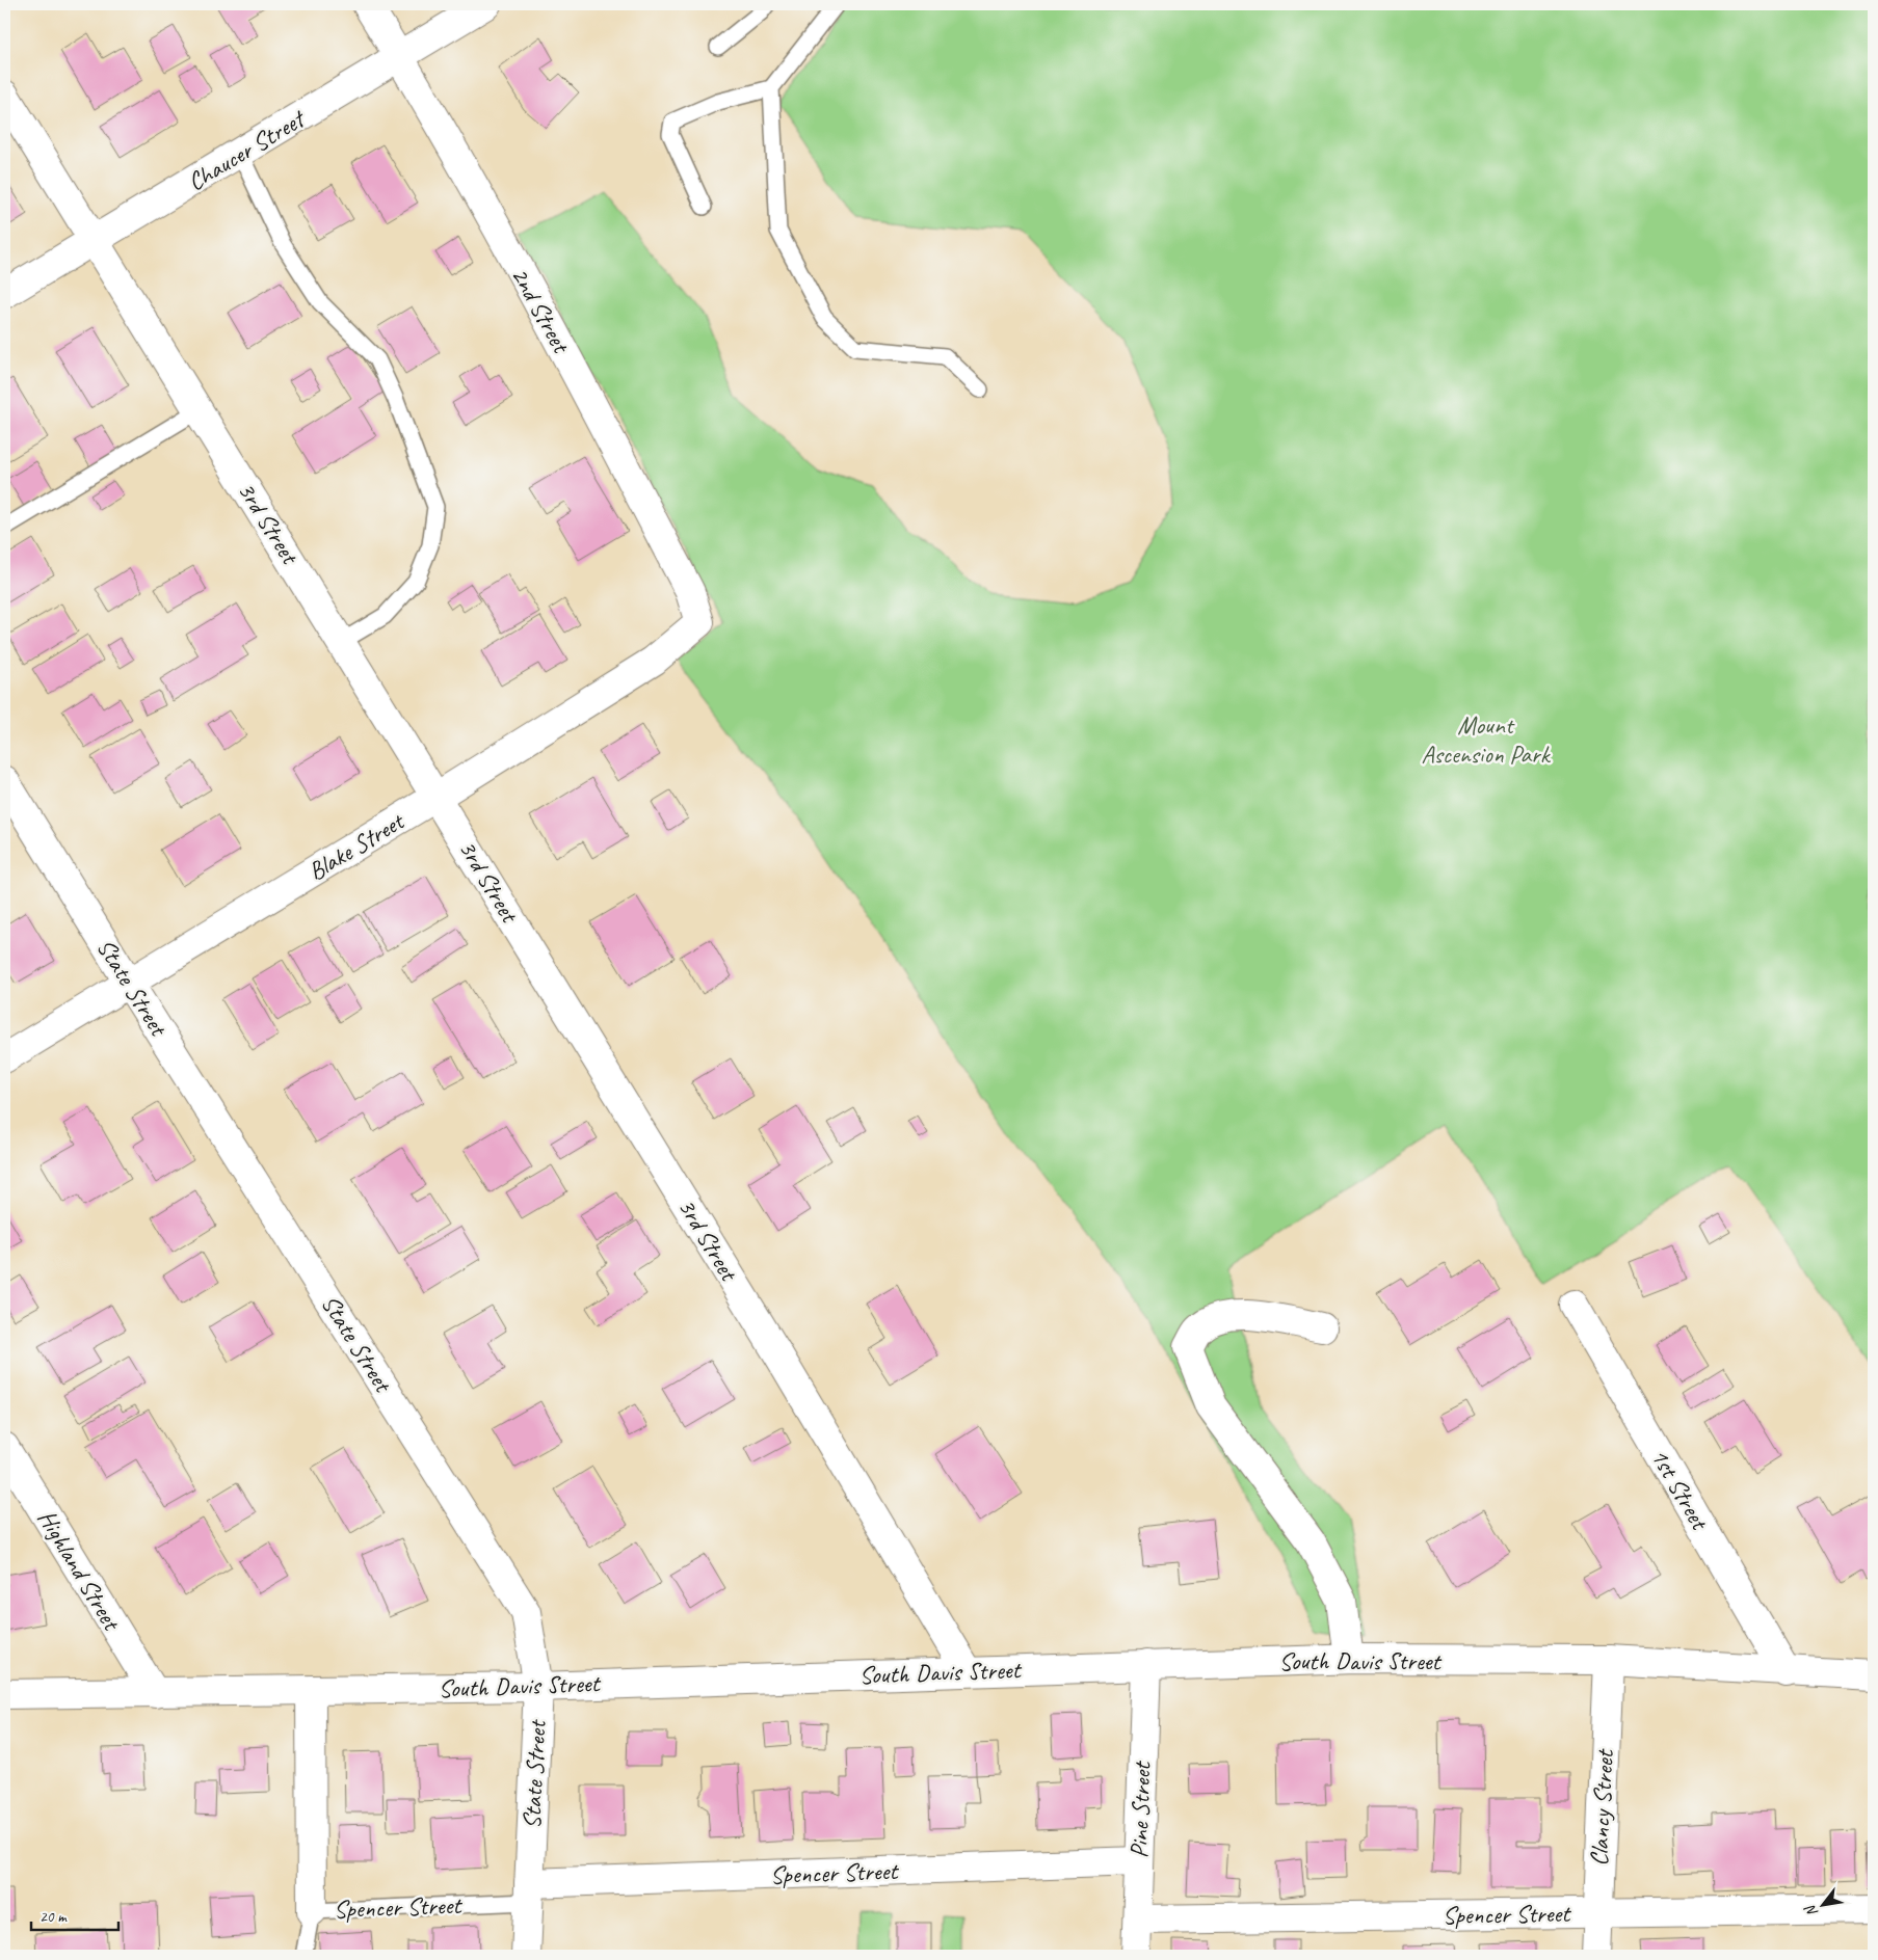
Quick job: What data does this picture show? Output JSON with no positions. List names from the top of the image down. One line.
{"streets":{"street":["Chaucer Street","2nd Street","3rd Street","Blake Street","State Street","1st Street","Highland Street","South Davis Street","Clancy Street","Pine Street","Spencer Street"]},"crossings":[["Chaucer Street","2nd Street"],["Chaucer Street","3rd Street"],["2nd Street","Blake Street"],["3rd Street","Blake Street"],["3rd Street","South Davis Street"],["Blake Street","State Street"],["State Street","South Davis Street"],["State Street","Spencer Street"],["1st Street","South Davis Street"],["Highland Street","South Davis Street"],["South Davis Street","Clancy Street"],["South Davis Street","Pine Street"],["Clancy Street","Spencer Street"],["Pine Street","Spencer Street"]],"parks":["Mount Ascension Park"],"scale_bar":"20 m","north":"bottom left"}
